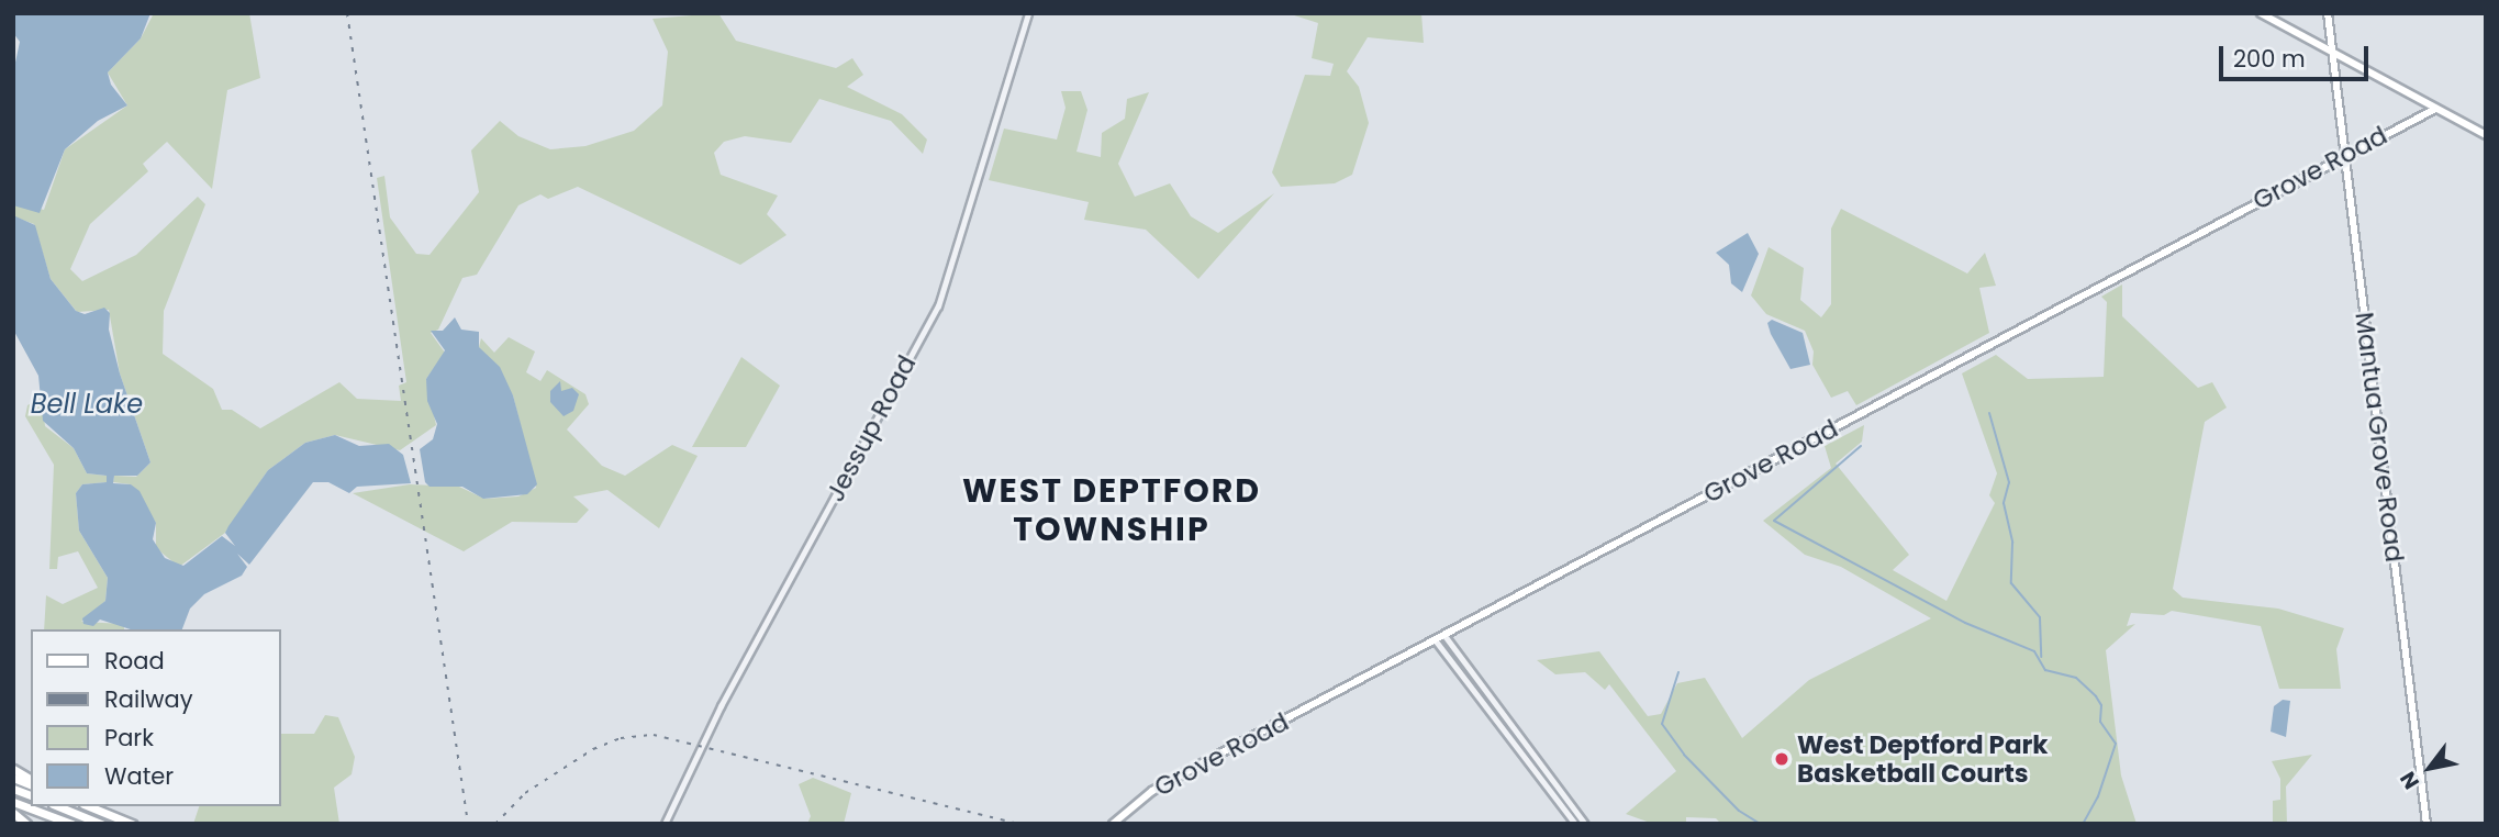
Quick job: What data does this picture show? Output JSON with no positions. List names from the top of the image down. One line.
{"streets":{"main road":["Grove Road","Mantua Grove Road"],"street":["Jessup Road"]},"crossings":[["Grove Road","Mantua Grove Road"]],"districts":["WEST DEPTFORD TOWNSHIP"],"water":["Bell Lake"],"places":["West Deptford Park Basketball Courts"],"legend":["Road","Railway","Park","Water"],"scale_bar":"200 m","north":"bottom left"}
